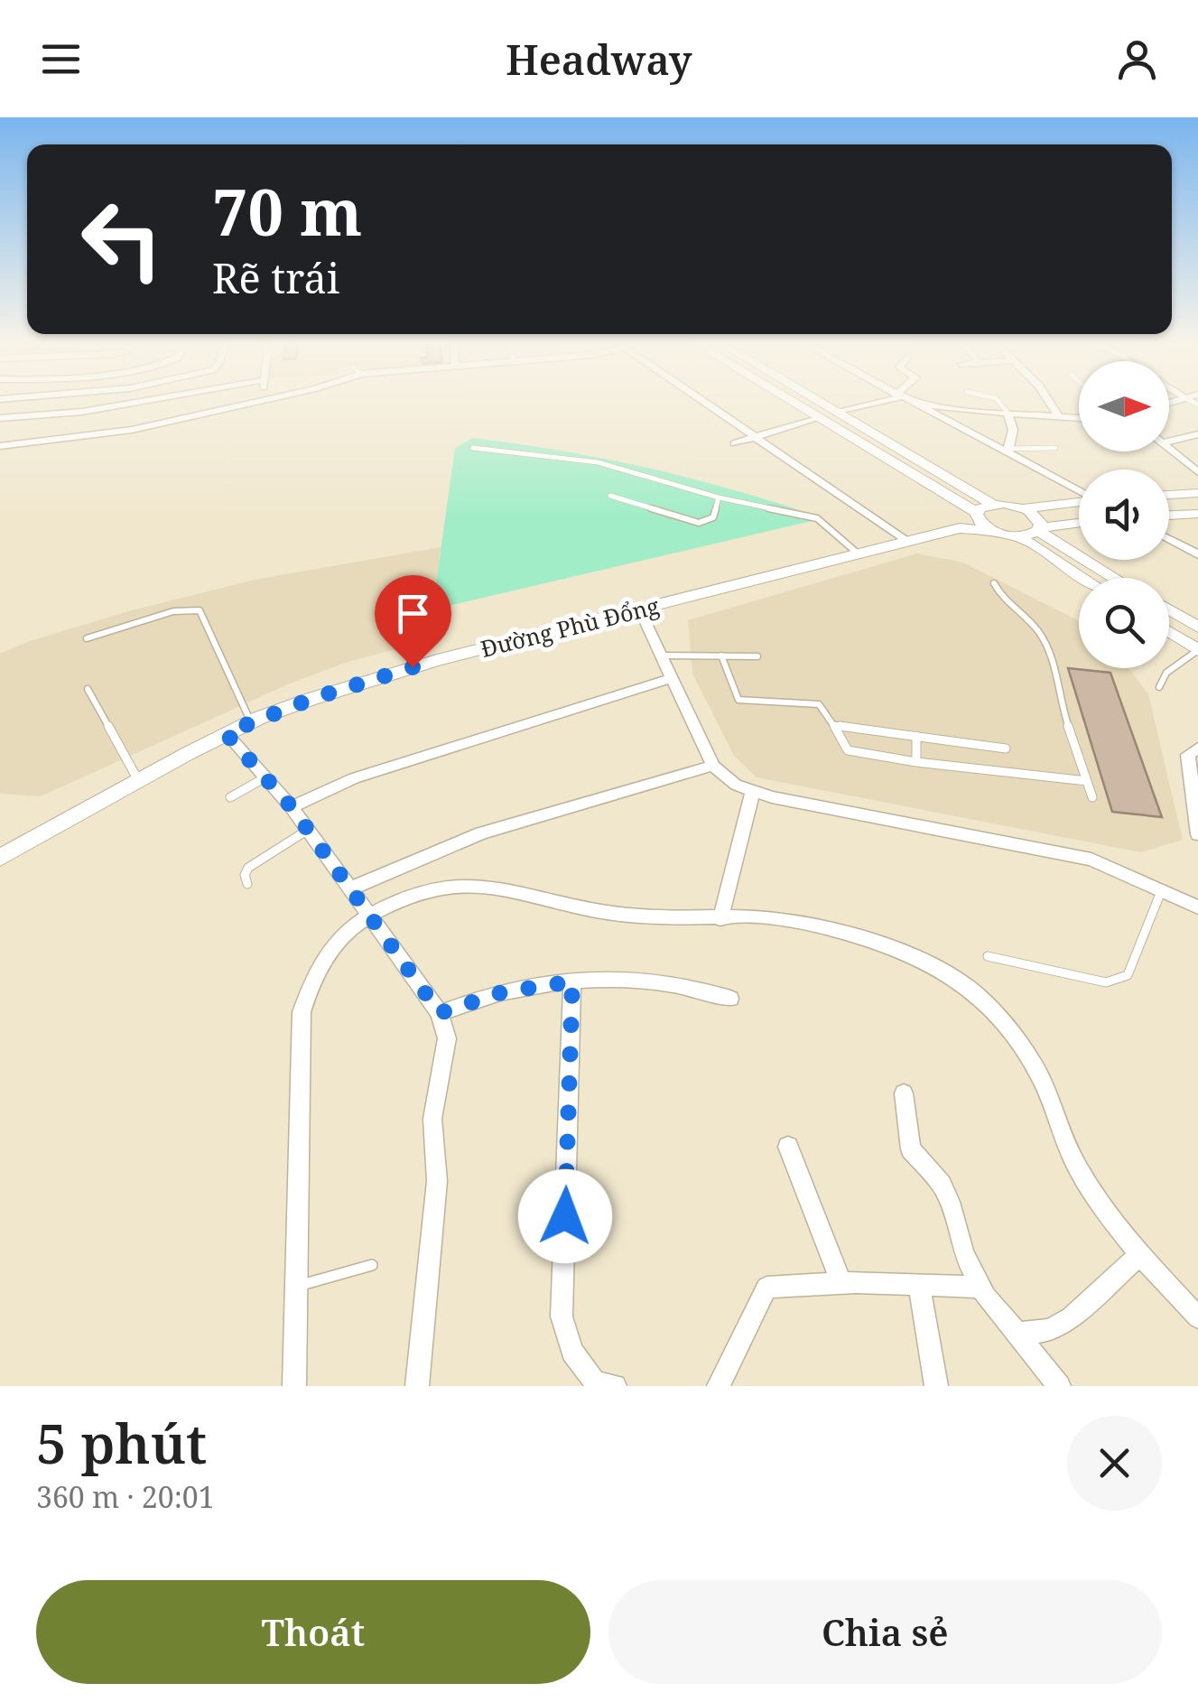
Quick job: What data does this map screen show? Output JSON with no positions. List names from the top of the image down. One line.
{"streets":{"main road":["Đường Phù Đổng"]},"north":"right","page":{"header":"Headway","turn":["70 m","Rẽ trái"],"heading":["5 phút","360 m · 20:01"],"buttons":["Thoát","Chia sẻ"]}}
